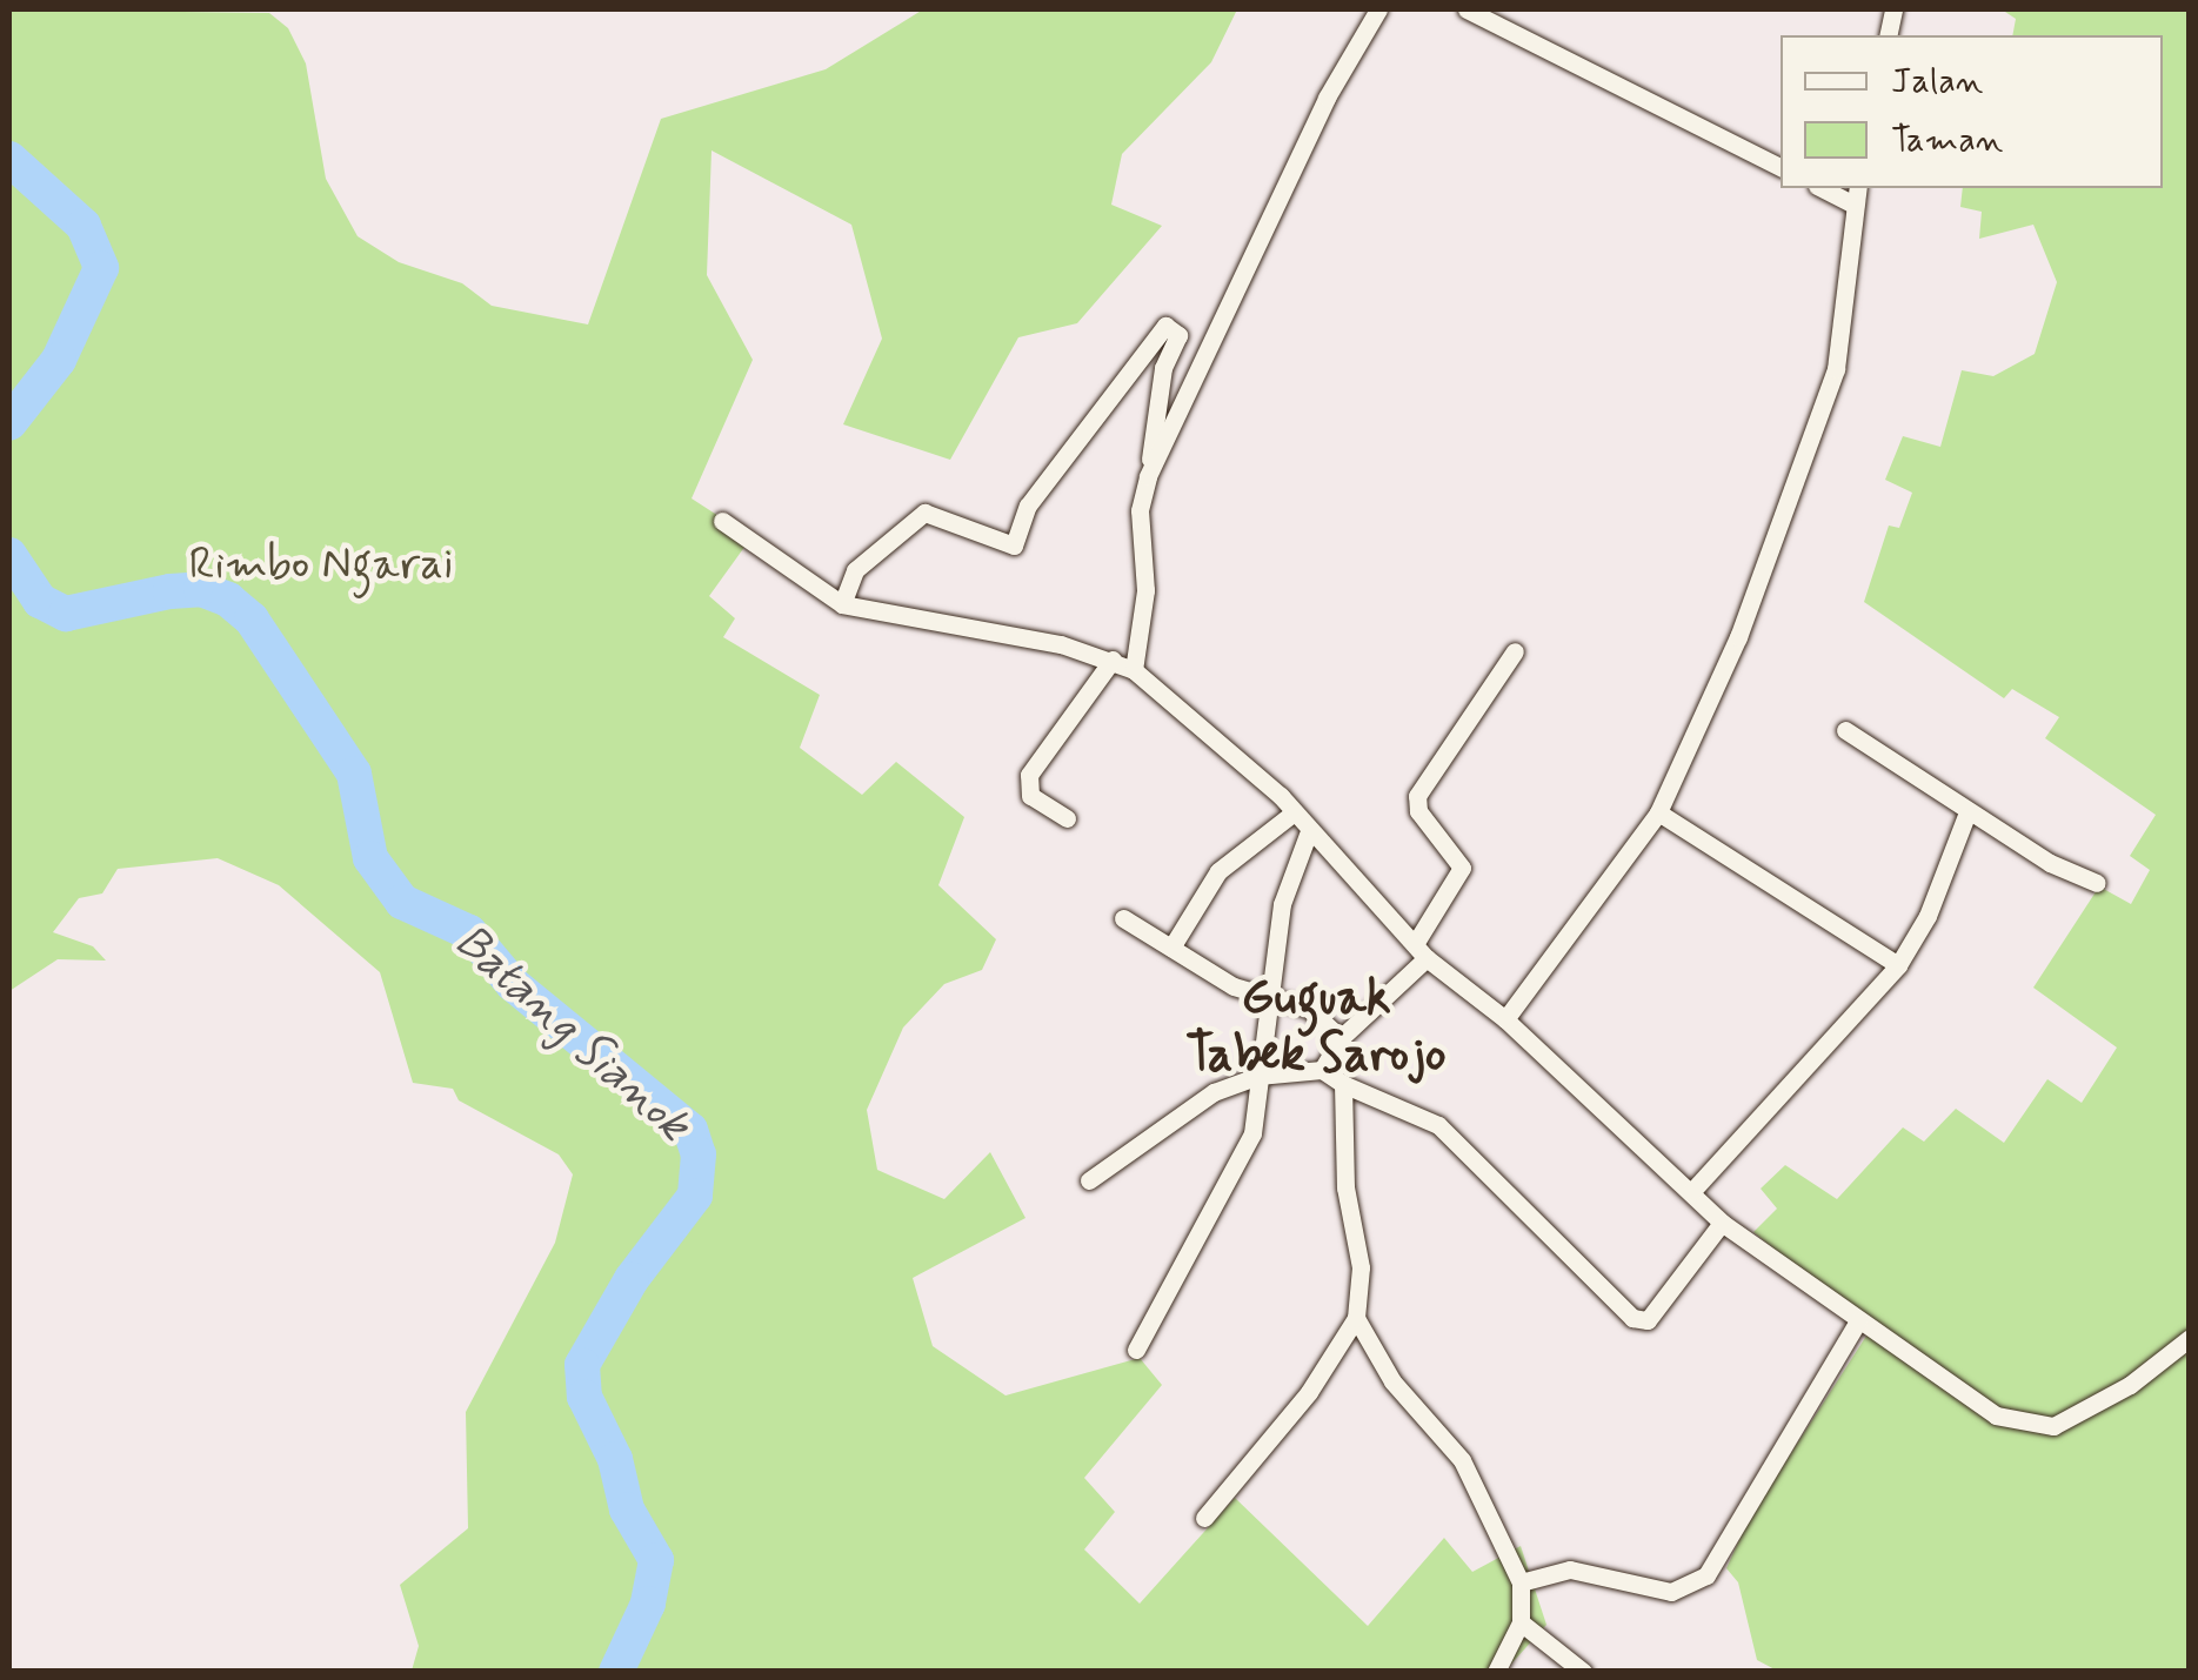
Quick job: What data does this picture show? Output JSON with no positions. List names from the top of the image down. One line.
{"districts":["Guguak Tabek Sarojo"],"water":["Batang Sianok"],"parks":["Rimbo Ngarai"],"legend":["Jalan","Taman"]}
